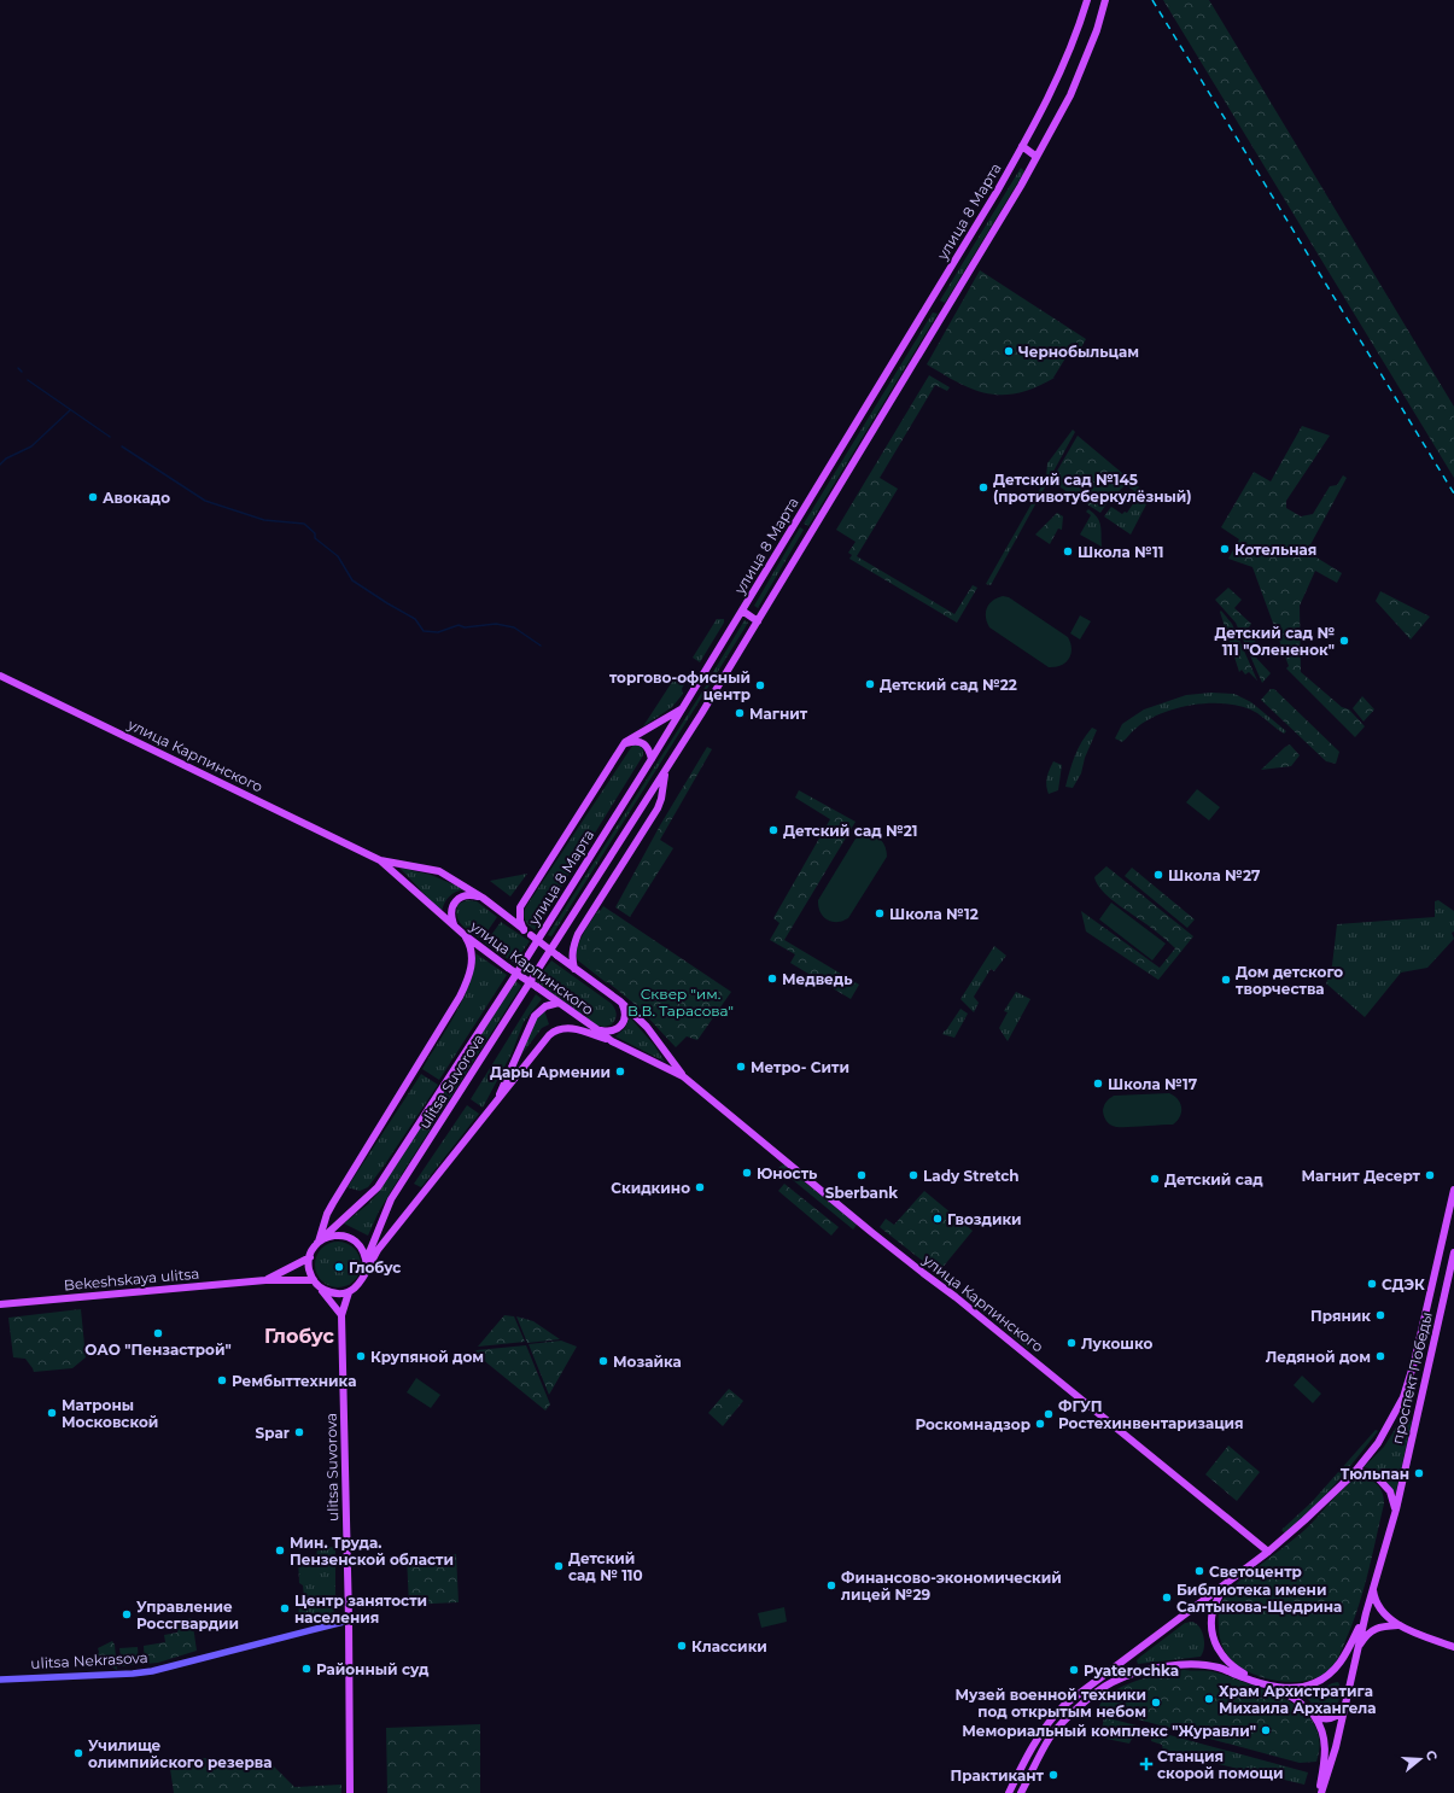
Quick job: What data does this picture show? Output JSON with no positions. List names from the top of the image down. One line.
{"streets":{"main road":["улица 8 Марта","улица Карпинского","ulitsa Suvorova","Bekeshskaya ulitsa","проспект Победы","ulitsa Nekrasova"]},"crossings":[["улица 8 Марта","ulitsa Suvorova"],["улица Карпинского","проспект Победы"],["ulitsa Suvorova","Bekeshskaya ulitsa"],["ulitsa Suvorova","ulitsa Nekrasova"]],"districts":["Глобус"],"parks":["Сквер \"им. В.В. Тарасова\""],"places":{"other":["Чернобыльцам","Детский сад №145 (противотуберкулёзный)","Авокадо","Котельная","Школа №11","Детский сад № 111 \"Олененок\"","Детский сад №22","торгово-офисный центр","Магнит","Детский сад №21","Школа №27","Школа №12","Медведь","Дом детского творчества","Метро- Сити","Дары Армении","Школа №17","Юность","Sberbank","Lady Stretch","Магнит Десерт","Детский сад","Скидкино","Гвоздики","Глобус","СДЭК","Пряник","ОАО \"Пензастрой\"","Лукошко","Крупяной дом","Ледяной дом","Мозайка","Рембыттехника","Матроны Московской","ФГУП Ростехинвентаризация","Роскомнадзор","Spar","Тюльпан","Мин. Труда. Пензенской области","Детский сад № 110","Светоцентр","Финансово-экономический лицей №29","Библиотека имени Салтыкова-Щедрина","Центр занятости населения","Управление Россгвардии","Классики","Районный суд","Pyaterochka","Храм Архистратига Михаила Архангела","Музей военной техники под открытым небом","Мемориальный комплекс \"Журавли\"","Училище олимпийского резерва","Практикант"],"health":["Станция скорой помощи"]},"north":"right"}
